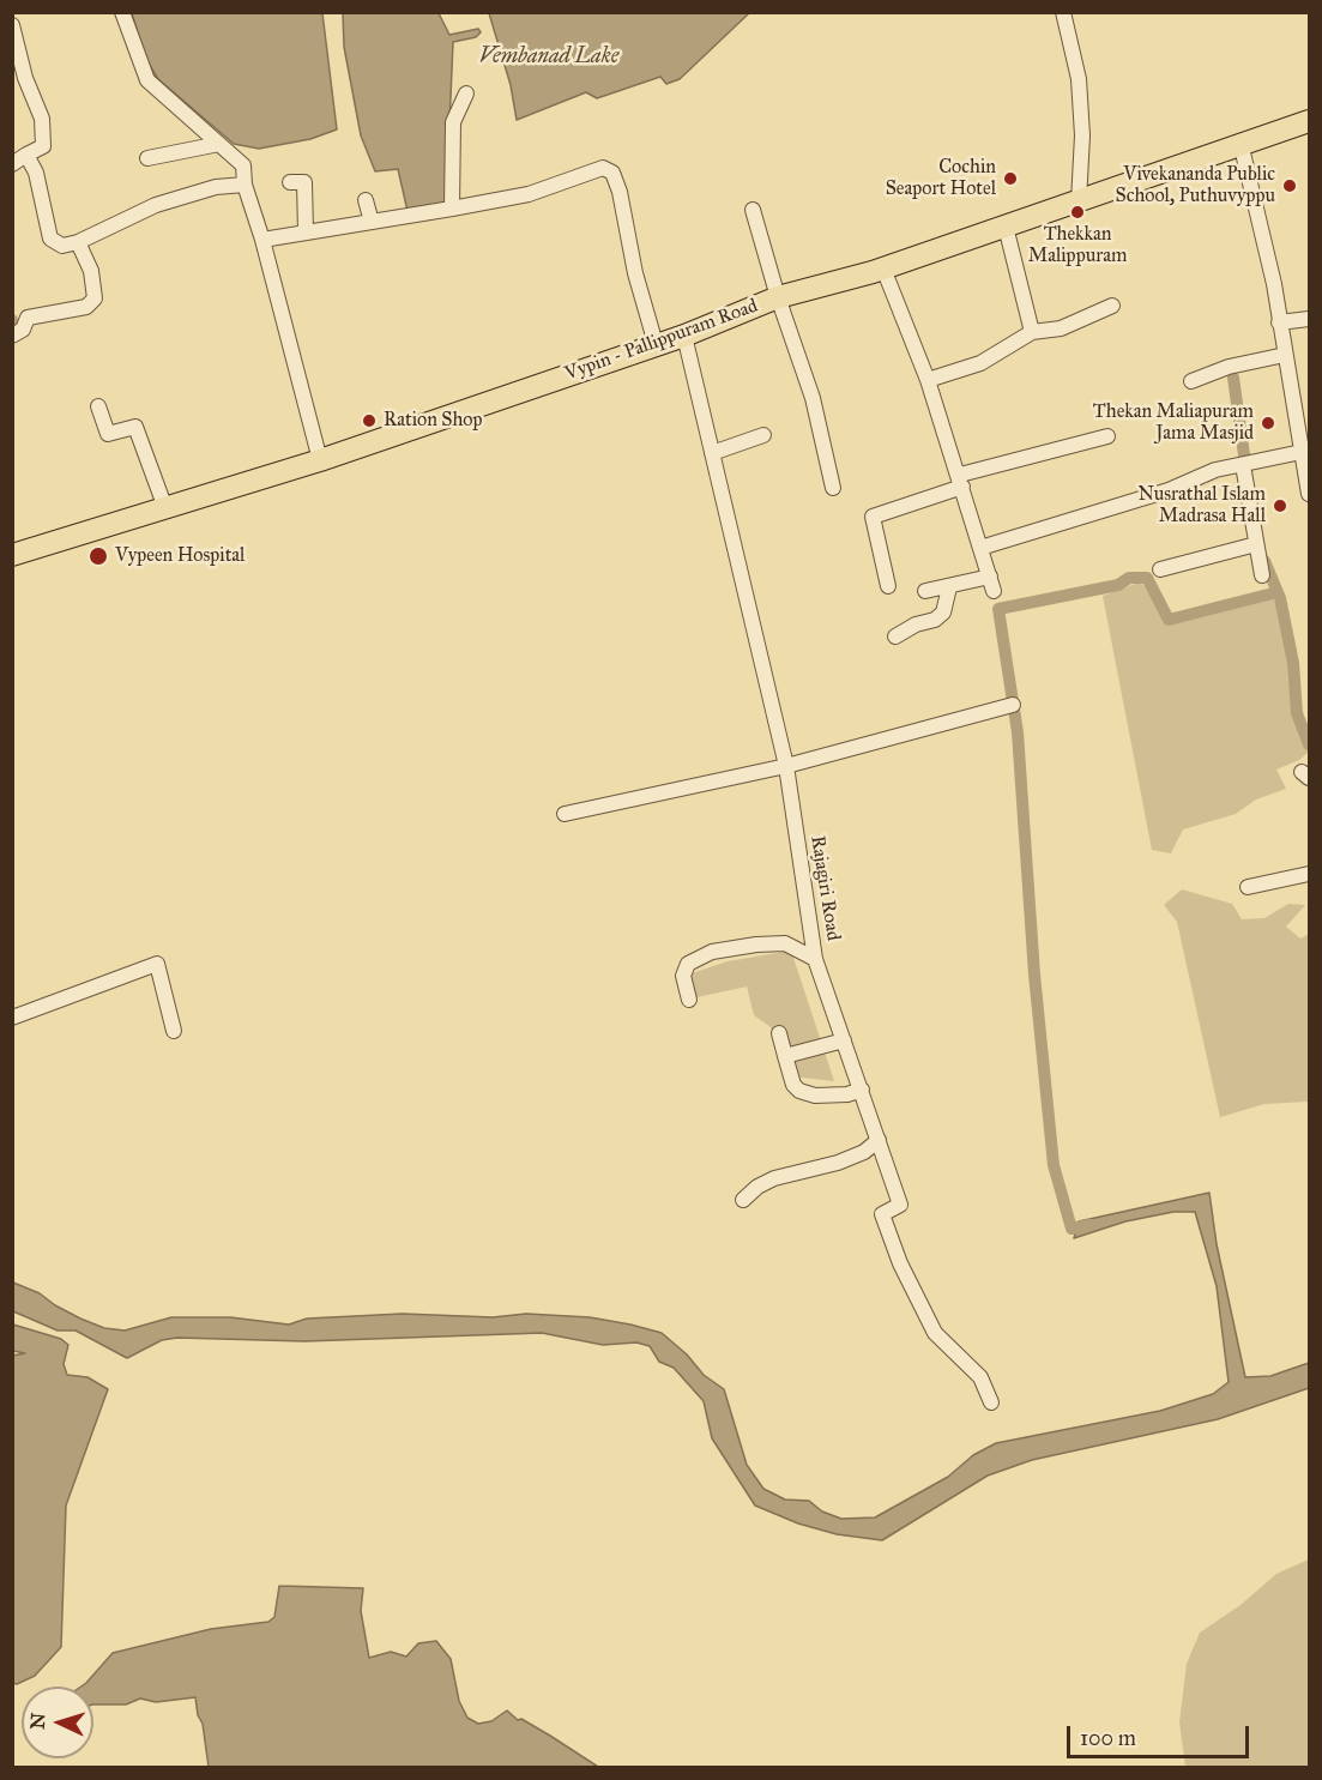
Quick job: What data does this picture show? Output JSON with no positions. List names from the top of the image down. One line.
{"streets":{"main road":["Vypin - Pallippuram Road"],"street":["Rajagiri Road"]},"crossings":[["Vypin - Pallippuram Road","Rajagiri Road"]],"water":["Vembanad Lake"],"places":["Cochin Seaport Hotel","Vivekananda Public School, Puthuvyppu","Thekkan Malippuram","Ration Shop","Thekan Maliapuram Jama Masjid","Nusrathal Islam Madrasa Hall","Vypeen Hospital"],"scale_bar":"100 m","north":"left"}
